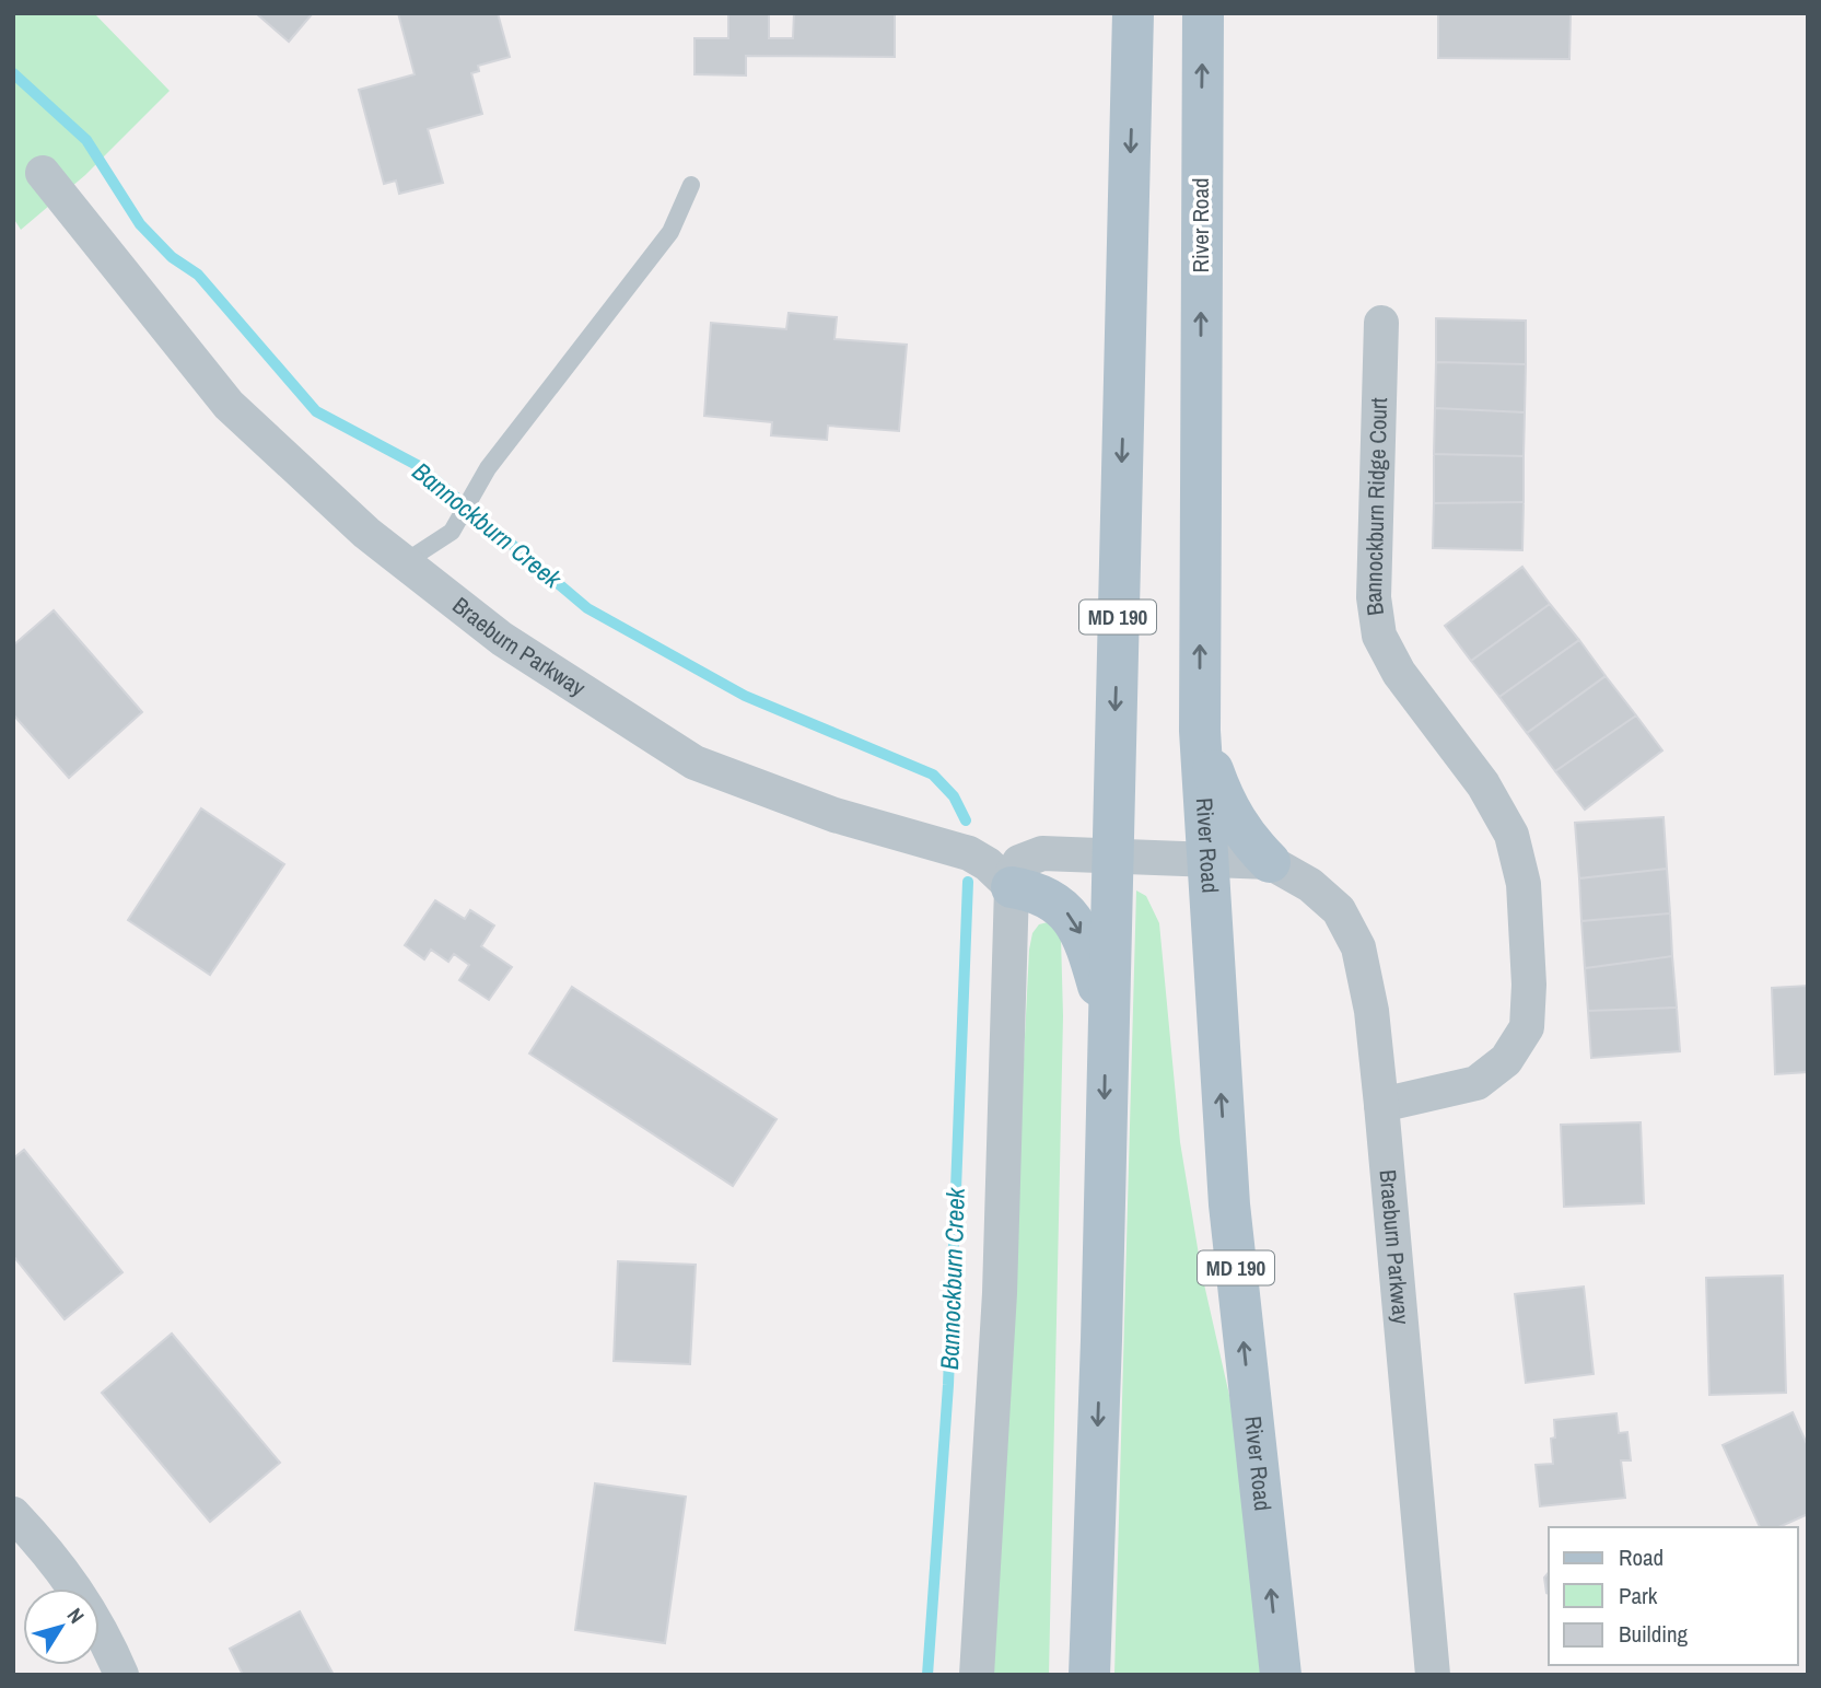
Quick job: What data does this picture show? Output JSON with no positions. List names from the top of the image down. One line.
{"streets":{"main road":["River Road","MD 190"],"street":["Bannockburn Ridge Court","Braeburn Parkway"]},"crossings":[["Bannockburn Ridge Court","Braeburn Parkway"]],"water":["Bannockburn Creek"],"legend":["Road","Park","Building"],"north":"top right"}
